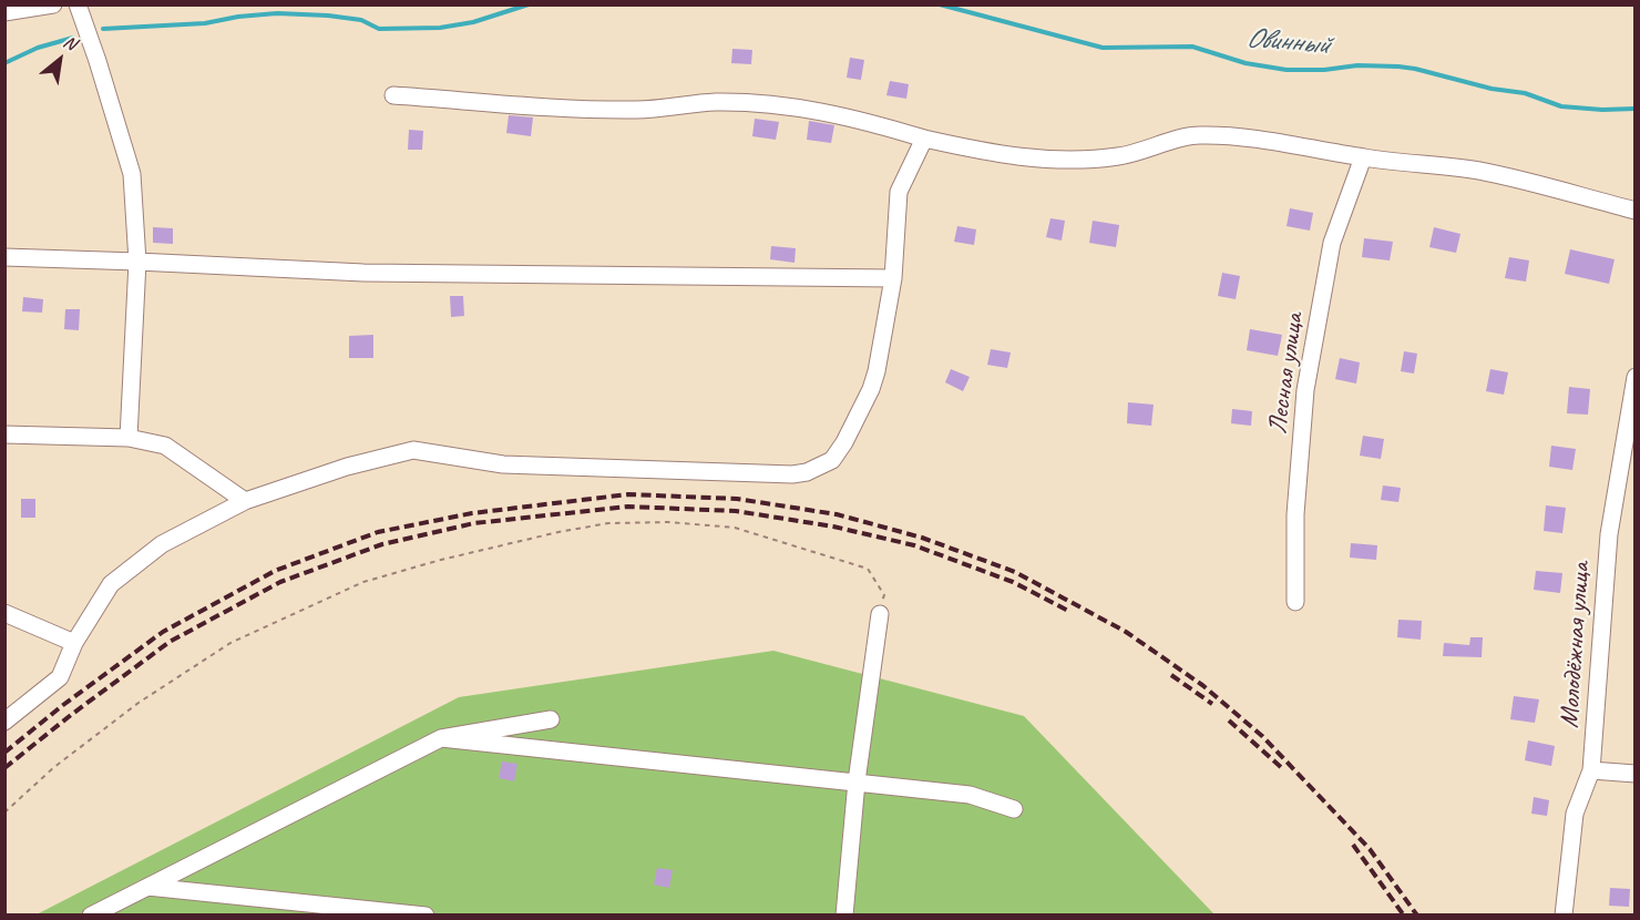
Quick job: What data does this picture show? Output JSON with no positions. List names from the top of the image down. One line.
{"streets":{"street":["Лесная улица","Молодёжная улица"]},"water":["Овинный"],"north":"top right"}
